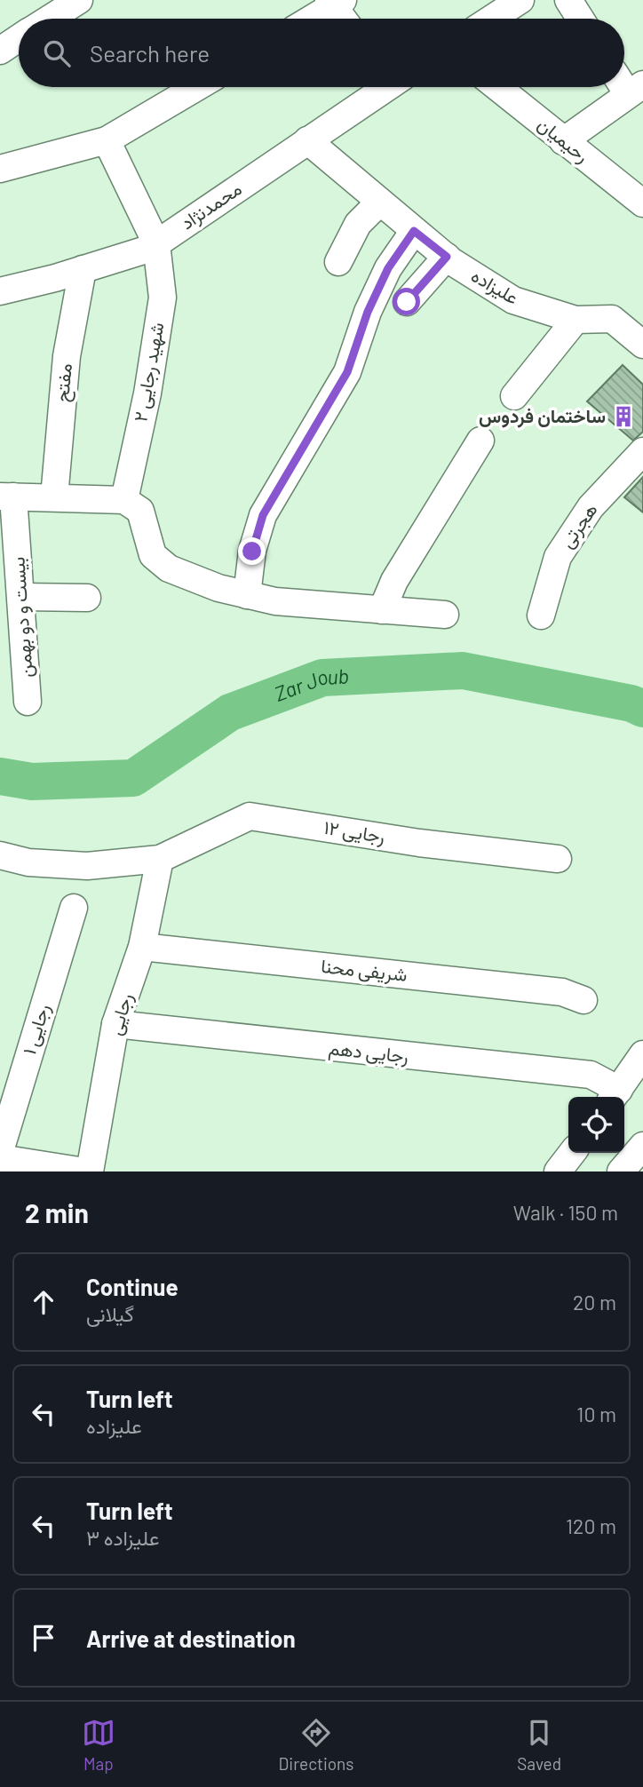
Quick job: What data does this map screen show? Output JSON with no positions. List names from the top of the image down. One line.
{"streets":{"street":["رحیمیان","محمدنژاد","علیزاده","شهید رجایی ۲","مفتح","هجرتی","بیست و دو بهمن","رجایی ۱۲","شریفی محنا","رجایی","رجایی ۱","رجایی دهم"]},"crossings":[["محمدنژاد","علیزاده"],["محمدنژاد","شهید رجایی ۲"],["محمدنژاد","مفتح"],["رجایی ۱۲","رجایی"],["شریفی محنا","رجایی"],["رجایی","رجایی دهم"]],"water":["Zar Joub"],"places":{"building":["ساختمان فردوس"]},"page":{"search":"Search here","heading":["2 min","Walk · 150 m"],"list":[["Continue","گیلانی","20 m"],["Turn left","علیزاده","10 m"],["Turn left","علیزاده ۳","120 m"],"Arrive at destination"],"nav":["Map","Directions","Saved"]}}
